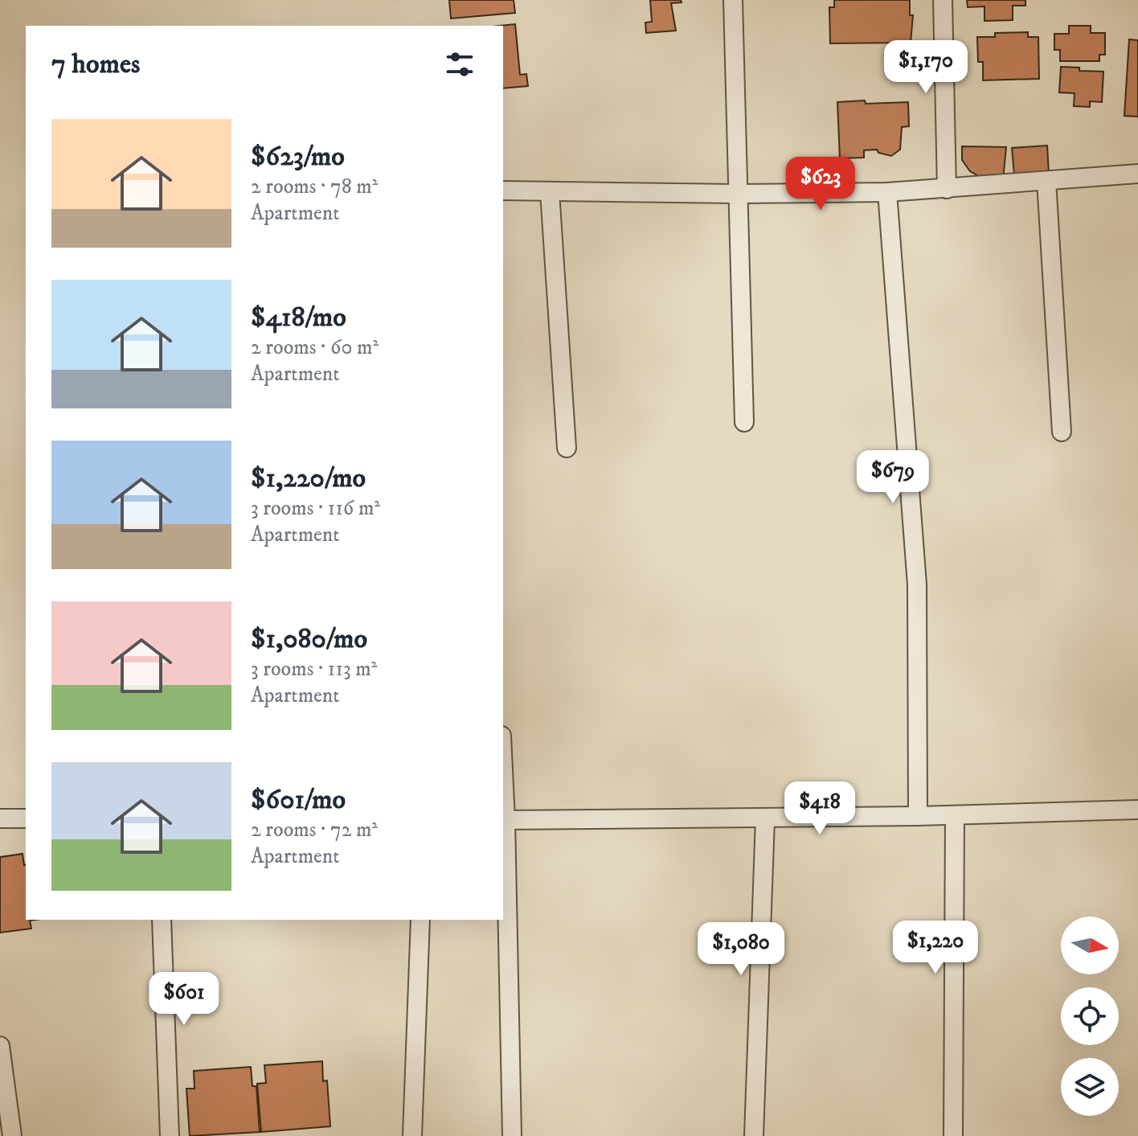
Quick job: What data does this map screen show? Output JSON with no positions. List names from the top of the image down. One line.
{"north":"right","page":{"heading":"7 homes","price":["$1,170","$623","$679","$418","$1,220","$1,080","$601"],"list":[{"name":"$623/mo","note":"2 rooms · 78 m² · Apartment"},{"name":"$418/mo","note":"2 rooms · 60 m² · Apartment"},{"name":"$1,220/mo","note":"3 rooms · 116 m² · Apartment"},{"name":"$1,080/mo","note":"3 rooms · 113 m² · Apartment"},{"name":"$601/mo","note":"2 rooms · 72 m² · Apartment"}]}}
